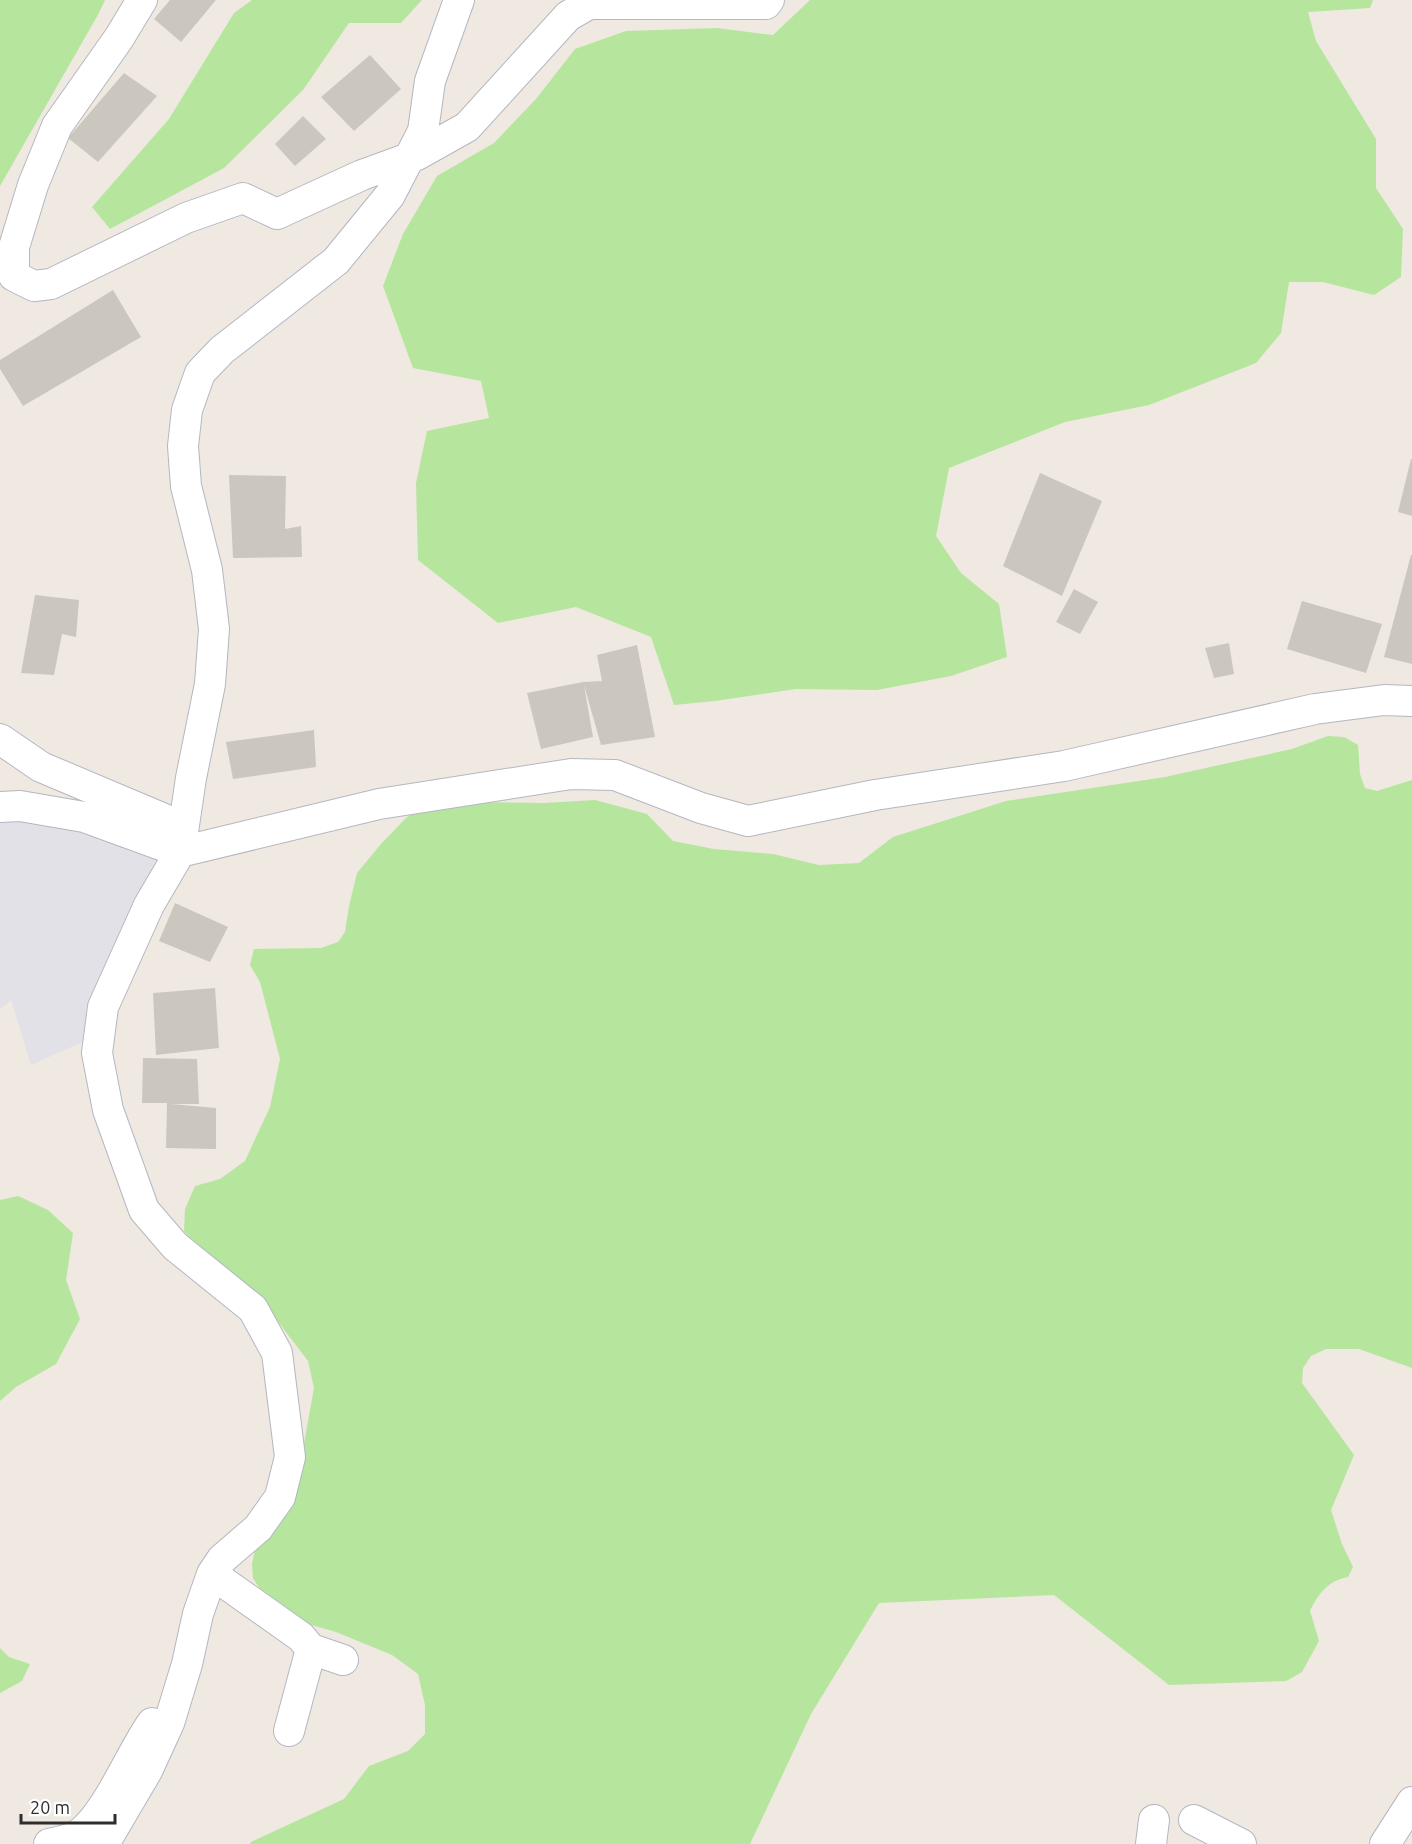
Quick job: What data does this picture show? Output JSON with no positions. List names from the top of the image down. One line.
{"scale_bar":"20 m"}
